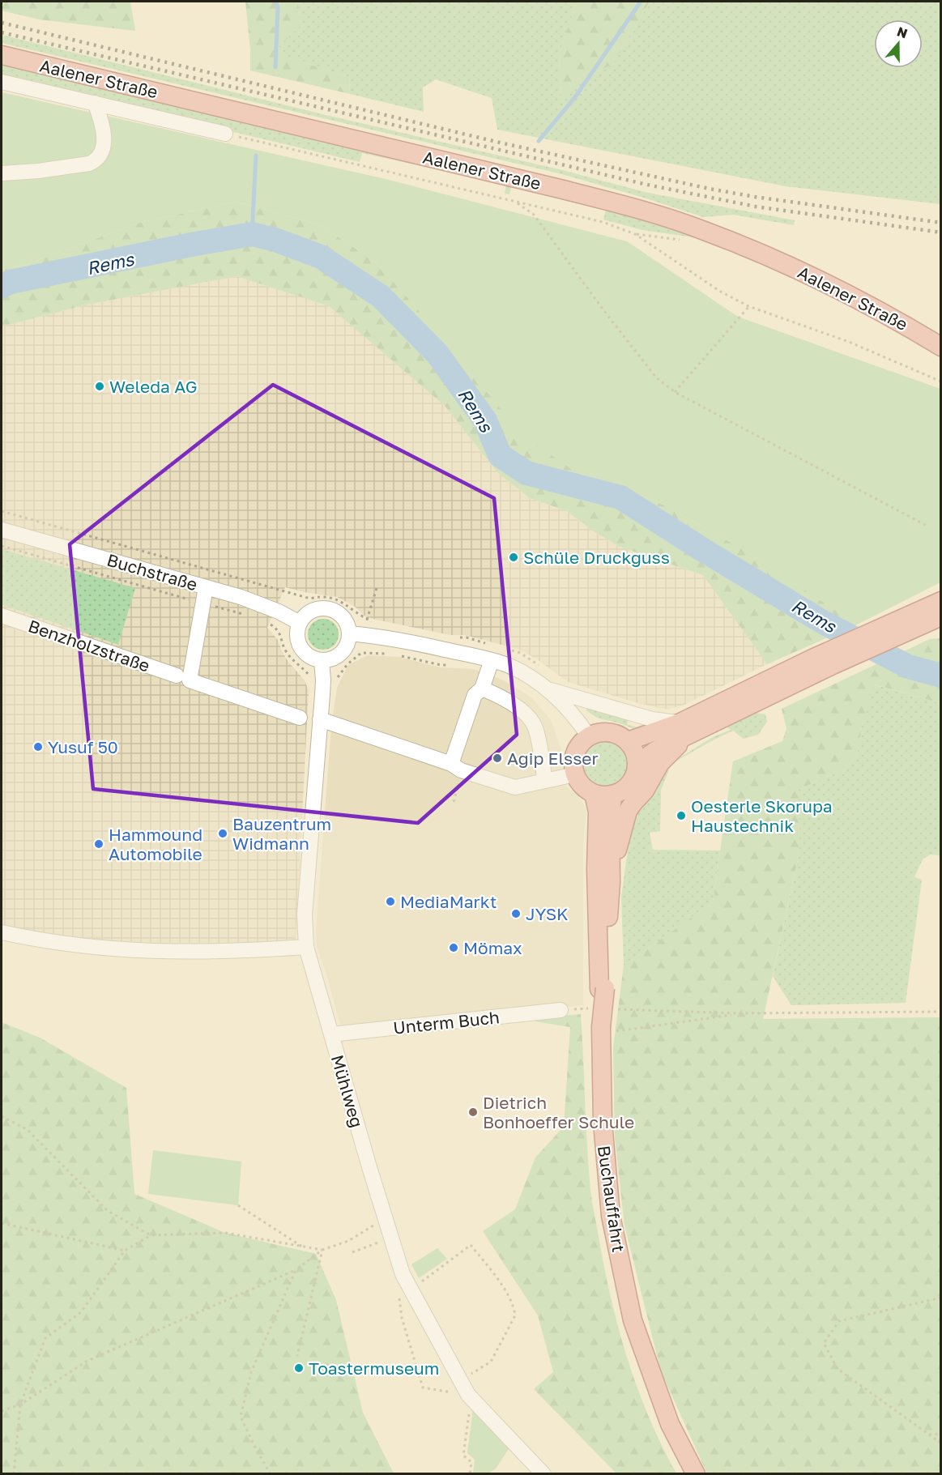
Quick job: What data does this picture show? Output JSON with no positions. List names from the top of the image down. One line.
{"streets":{"main road":["Aalener Straße","Buchauffahrt"],"street":["Buchstraße","Benzholzstraße","Unterm Buch","Mühlweg"]},"crossings":[["Buchstraße","Mühlweg"],["Unterm Buch","Mühlweg"]],"water":["Rems"],"places":["Weleda AG","Schüle Druckguss","Yusuf 50","Agip Elsser","Oesterle Skorupa Haustechnik","Bauzentrum Widmann","Hammound Automobile","MediaMarkt","JYSK","Mömax","Dietrich Bonhoeffer Schule","Toastermuseum"],"north":"top"}
